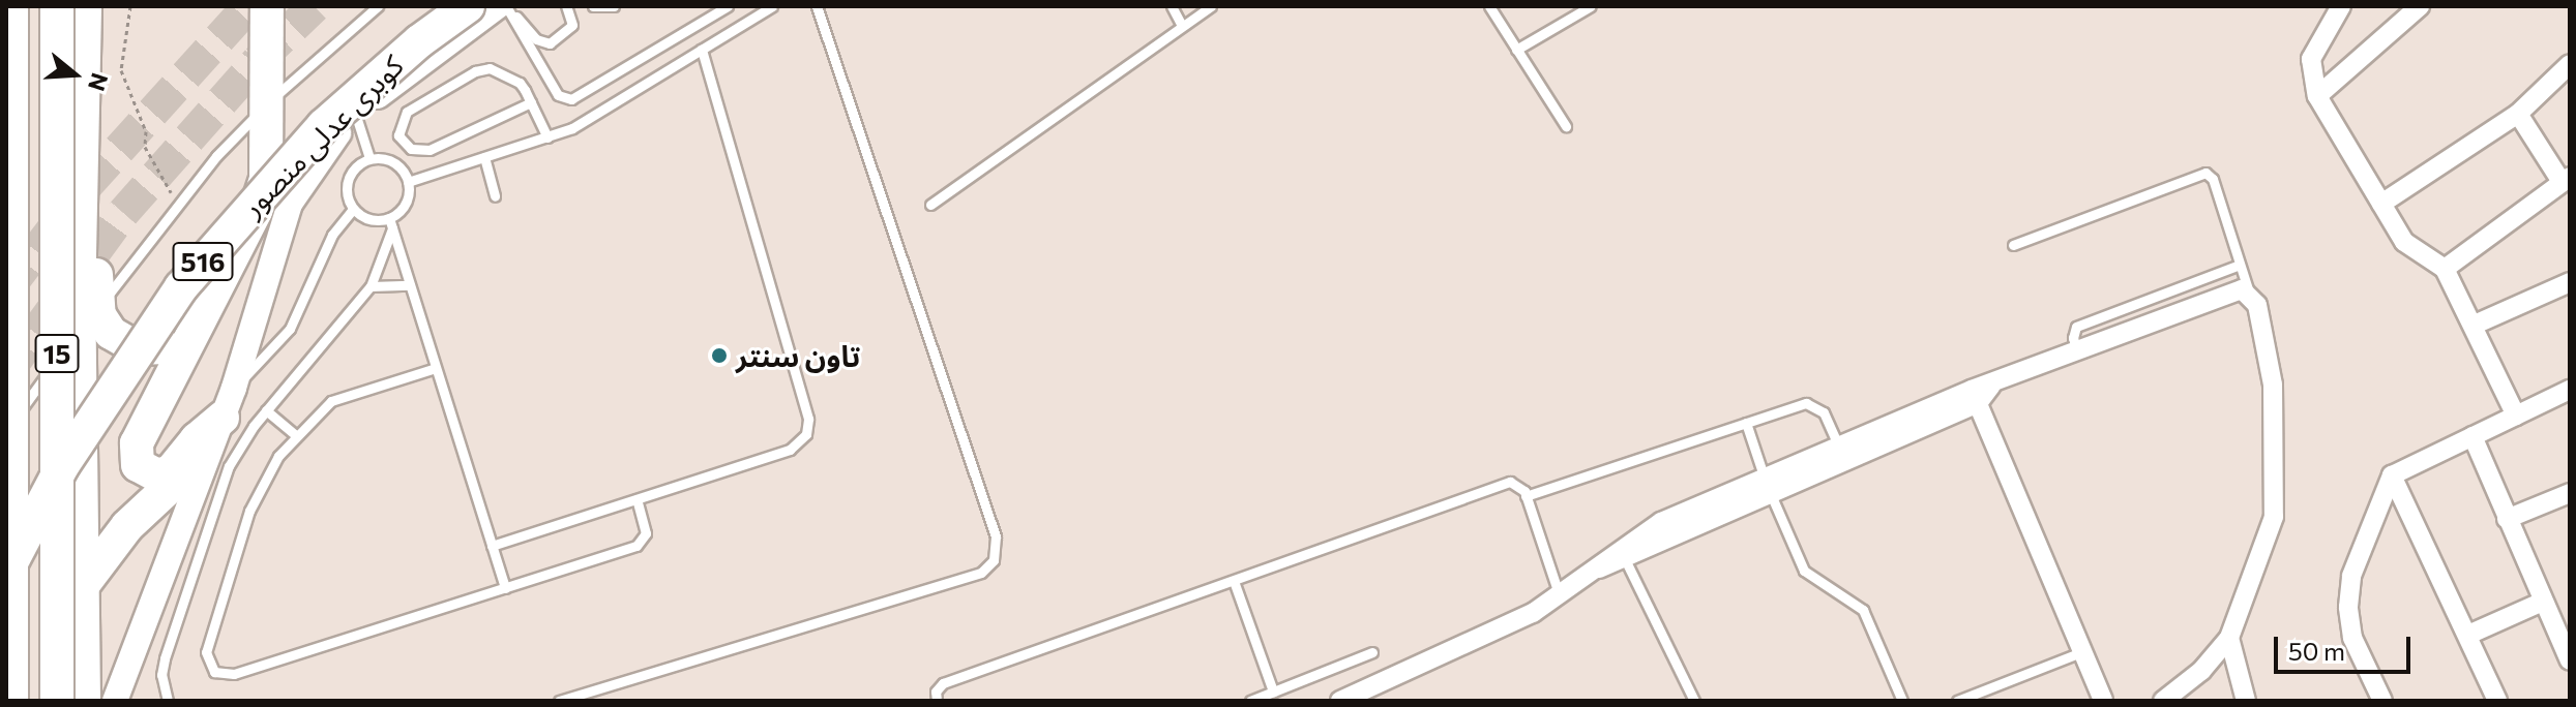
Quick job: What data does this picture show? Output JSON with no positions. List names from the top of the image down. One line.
{"streets":{"highway":["كوبرى عدلى منصور","516","15"]},"places":["تاون سنتر"],"scale_bar":"50 m","north":"right"}
